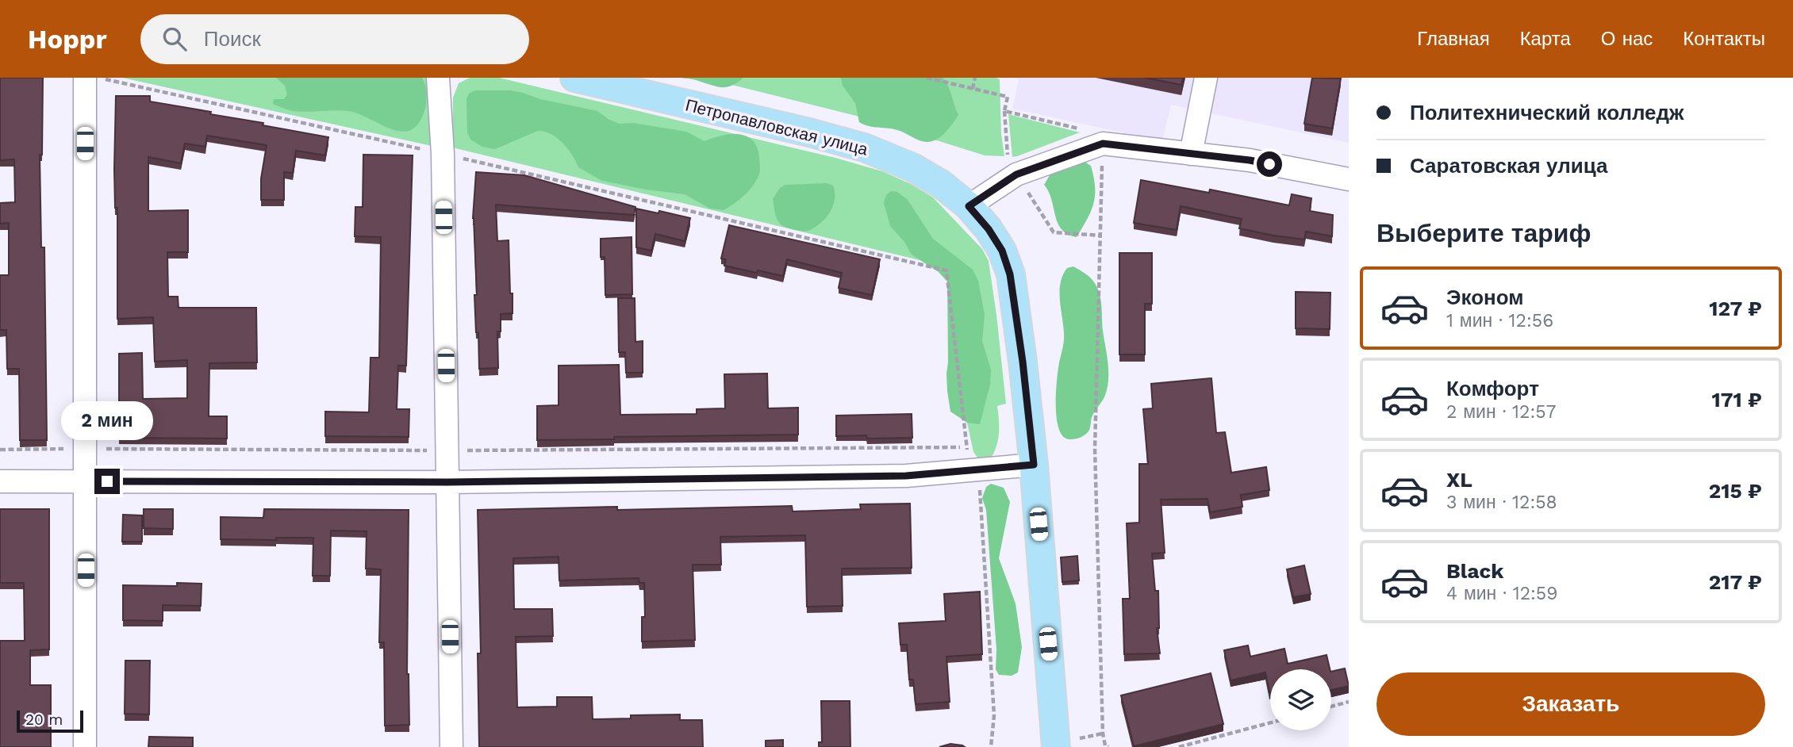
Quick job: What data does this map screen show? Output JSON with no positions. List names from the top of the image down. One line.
{"streets":{"main road":["Петропавловская улица"]},"scale_bar":"20 m","page":{"header":"Hoppr","search":"Поиск","nav":["Главная","Карта","О нас","Контакты"],"banner":["Политехнический колледж","Саратовская улица"],"heading":"Выберите тариф","list":[{"name":"Эконом","note":"1 мин · 12:56","value":"127 ₽"},{"name":"Комфорт","note":"2 мин · 12:57","value":"171 ₽"},{"name":"XL","note":"3 мин · 12:58","value":"215 ₽"},{"name":"Black","note":"4 мин · 12:59","value":"217 ₽"}],"bubble":"2 мин","buttons":"Заказать","scale":"20 m"}}
